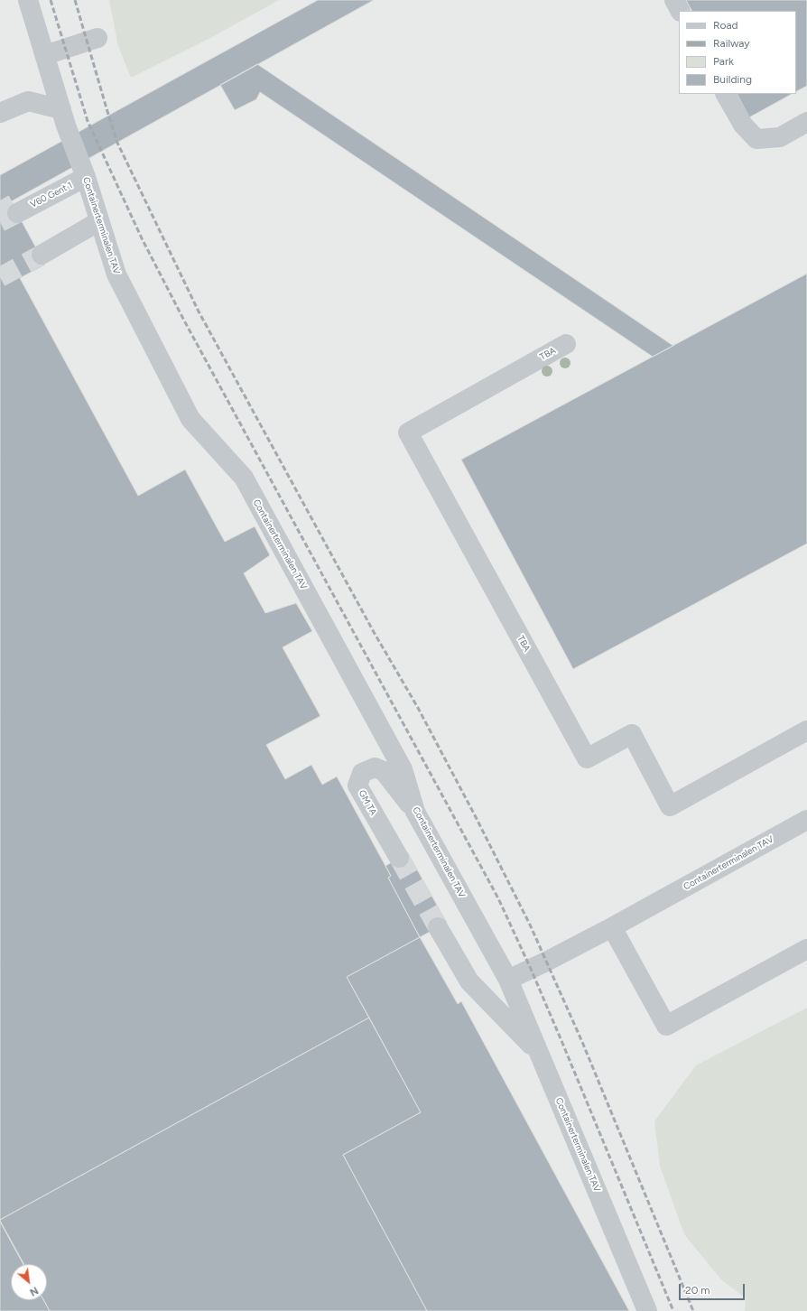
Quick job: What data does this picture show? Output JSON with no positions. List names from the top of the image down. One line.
{"streets":{"street":["V60 Gent 1","Containerterminalen TAV","TBA","GM TA"]},"crossings":[["V60 Gent 1","Containerterminalen TAV"],["Containerterminalen TAV","GM TA"]],"legend":["Road","Railway","Park","Building"],"scale_bar":"20 m","north":"bottom right"}
